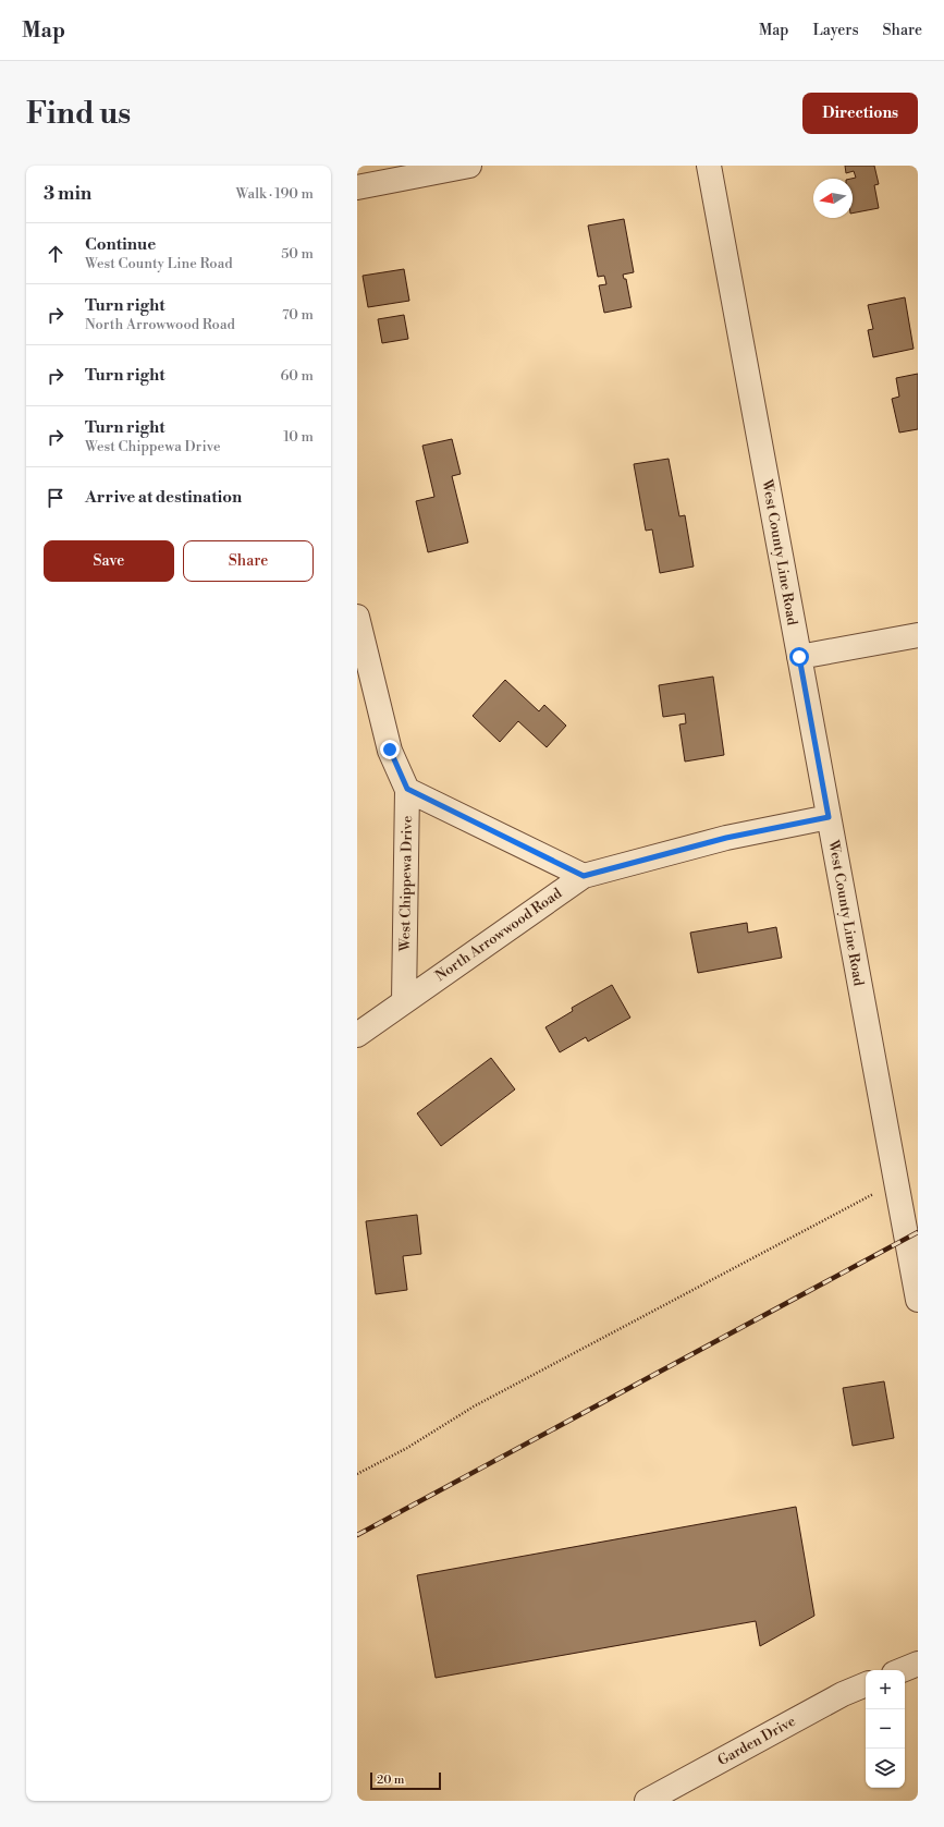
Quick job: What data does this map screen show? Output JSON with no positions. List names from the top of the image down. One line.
{"streets":{"street":["West County Line Road","West Chippewa Drive","North Arrowwood Road","Garden Drive"]},"crossings":[["West County Line Road","North Arrowwood Road"],["West Chippewa Drive","North Arrowwood Road"]],"scale_bar":"20 m","north":"left","page":{"header":"Map","nav":["Map","Layers","Share"],"buttons":["Directions",["Save","Share"]],"title":"Find us","heading":["3 min","Walk · 190 m"],"list":[["Continue","West County Line Road","50 m"],["Turn right","North Arrowwood Road","70 m"],["Turn right","60 m"],["Turn right","West Chippewa Drive","10 m"],"Arrive at destination"],"map_buttons":["+","−"],"scale":"20 m"}}
